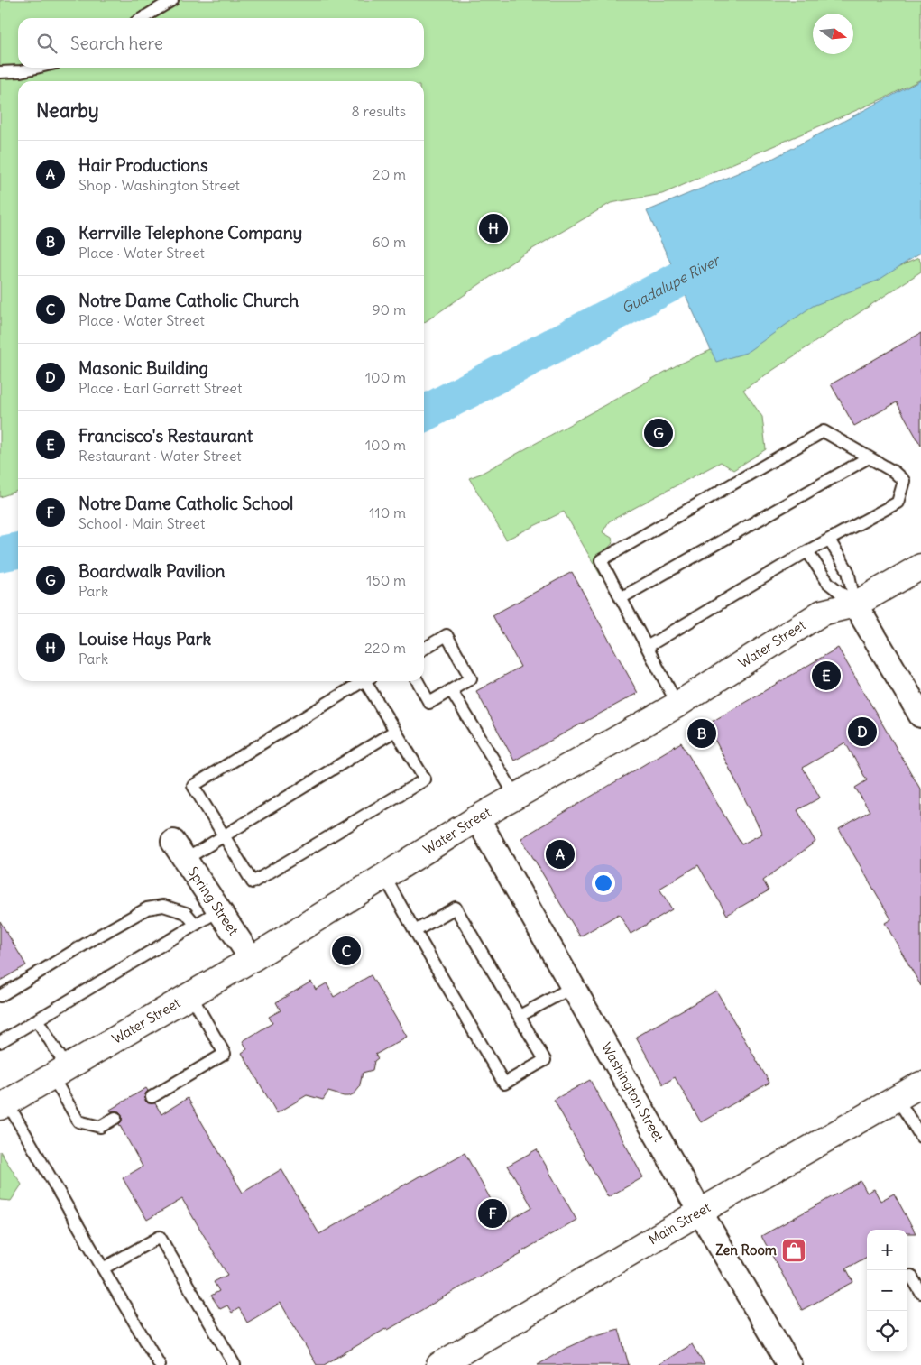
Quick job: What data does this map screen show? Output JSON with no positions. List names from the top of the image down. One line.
{"streets":{"street":["Water Street","Spring Street","Washington Street","Main Street"]},"crossings":[["Water Street","Spring Street"],["Water Street","Washington Street"],["Washington Street","Main Street"]],"water":["Guadalupe River"],"places":{"shop":["Zen Room"]},"north":"right","page":{"search":"Search here","heading":["Nearby","8 results"],"list":[{"mark":"A","name":"Hair Productions","note":"Shop · Washington Street","value":"20 m"},{"mark":"B","name":"Kerrville Telephone Company","note":"Place · Water Street","value":"60 m"},{"mark":"C","name":"Notre Dame Catholic Church","note":"Place · Water Street","value":"90 m"},{"mark":"D","name":"Masonic Building","note":"Place · Earl Garrett Street","value":"100 m"},{"mark":"E","name":"Francisco's Restaurant","note":"Restaurant · Water Street","value":"100 m"},{"mark":"F","name":"Notre Dame Catholic School","note":"School · Main Street","value":"110 m"},{"mark":"G","name":"Boardwalk Pavilion","note":"Park","value":"150 m"},{"mark":"H","name":"Louise Hays Park","note":"Park","value":"220 m"}],"pins":["H","G","E","D","B","A","C","F"],"map_buttons":["+","−"]}}
